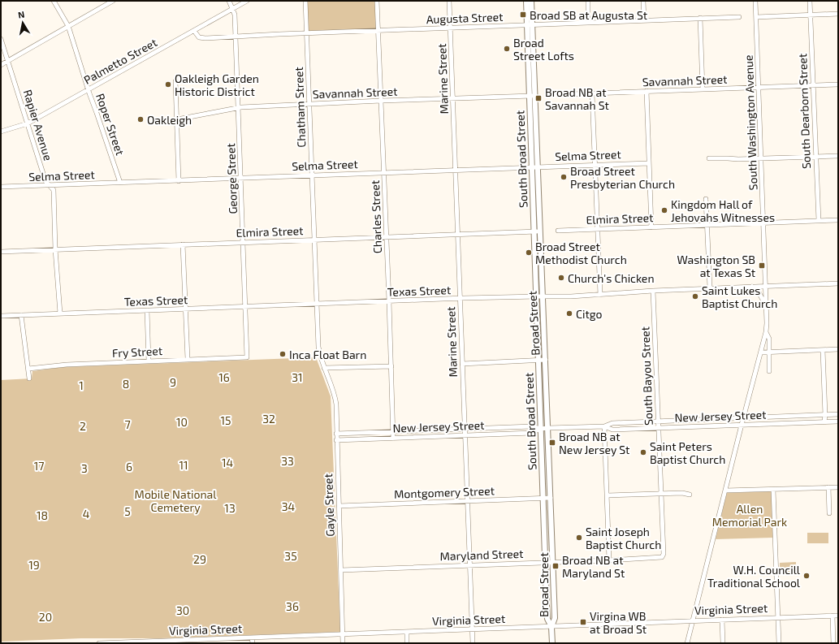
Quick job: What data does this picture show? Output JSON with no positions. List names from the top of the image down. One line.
{"streets":{"main road":["South Broad Street","Broad Street"],"street":["Augusta Street","Palmetto Street","Marine Street","Savannah Street","Chatham Street","South Dearborn Street","South Washington Avenue","Roper Street","Rapier Avenue","Selma Street","George Street","Charles Street","Elmira Street","Texas Street","Fry Street","South Bayou Street","New Jersey Street","Montgomery Street","Gayle Street","Maryland Street","Virginia Street"]},"crossings":[["Augusta Street","Palmetto Street"],["Augusta Street","Marine Street"],["Augusta Street","Chatham Street"],["Augusta Street","George Street"],["Augusta Street","Charles Street"],["Augusta Street","Broad Street"],["Palmetto Street","Roper Street"],["Palmetto Street","Rapier Avenue"],["Palmetto Street","George Street"],["Marine Street","Savannah Street"],["Marine Street","Selma Street"],["Marine Street","Elmira Street"],["Marine Street","Texas Street"],["Marine Street","New Jersey Street"],["Marine Street","Montgomery Street"],["Marine Street","Maryland Street"],["Marine Street","Virginia Street"],["Savannah Street","Chatham Street"],["Savannah Street","South Dearborn Street"],["Savannah Street","South Washington Avenue"],["Savannah Street","George Street"],["Savannah Street","Charles Street"],["Savannah Street","Broad Street"],["Chatham Street","Selma Street"],["Chatham Street","Elmira Street"],["Chatham Street","Texas Street"],["Chatham Street","Gayle Street"],["South Dearborn Street","Elmira Street"],["South Washington Avenue","Elmira Street"],["South Washington Avenue","Texas Street"],["South Washington Avenue","New Jersey Street"],["South Washington Avenue","Virginia Street"],["Roper Street","Selma Street"],["Rapier Avenue","Selma Street"],["Rapier Avenue","Elmira Street"],["Rapier Avenue","Texas Street"],["Selma Street","George Street"],["Selma Street","Charles Street"],["Selma Street","Broad Street"],["South Broad Street","Texas Street"],["South Broad Street","Broad Street"],["South Broad Street","New Jersey Street"],["South Broad Street","Montgomery Street"],["South Broad Street","Maryland Street"],["South Broad Street","Virginia Street"],["George Street","Elmira Street"],["George Street","Texas Street"],["George Street","Fry Street"],["Charles Street","Elmira Street"],["Charles Street","Texas Street"],["Charles Street","New Jersey Street"],["Elmira Street","Broad Street"],["Texas Street","Broad Street"],["Texas Street","South Bayou Street"],["Broad Street","New Jersey Street"],["Broad Street","Montgomery Street"],["Broad Street","Maryland Street"],["Broad Street","Virginia Street"],["South Bayou Street","New Jersey Street"],["South Bayou Street","Maryland Street"],["New Jersey Street","Gayle Street"],["Montgomery Street","Gayle Street"],["Gayle Street","Maryland Street"],["Gayle Street","Virginia Street"]],"parks":["16","31","9","8","1","32","15","10","7","2","33","14","11","17","6","3","Mobile National Cemetery","34","13","Allen Memorial Park","5","4","18","35","29","19","36","30","20"],"places":{"transit":["Broad SB at Augusta St","Broad NB at Savannah St","Washington SB at Texas St","Broad NB at New Jersey St","Broad NB at Maryland St","Virgina WB at Broad St"],"other":["Broad Street Lofts","Oakleigh Garden Historic District","Oakleigh","Broad Street Presbyterian Church","Kingdom Hall of Jehovahs Witnesses","Broad Street Methodist Church","Church's Chicken","Saint Lukes Baptist Church","Citgo","Inca Float Barn","Saint Peters Baptist Church","Saint Joseph Baptist Church","W.H. Councill Traditional School"]},"north":"top"}
